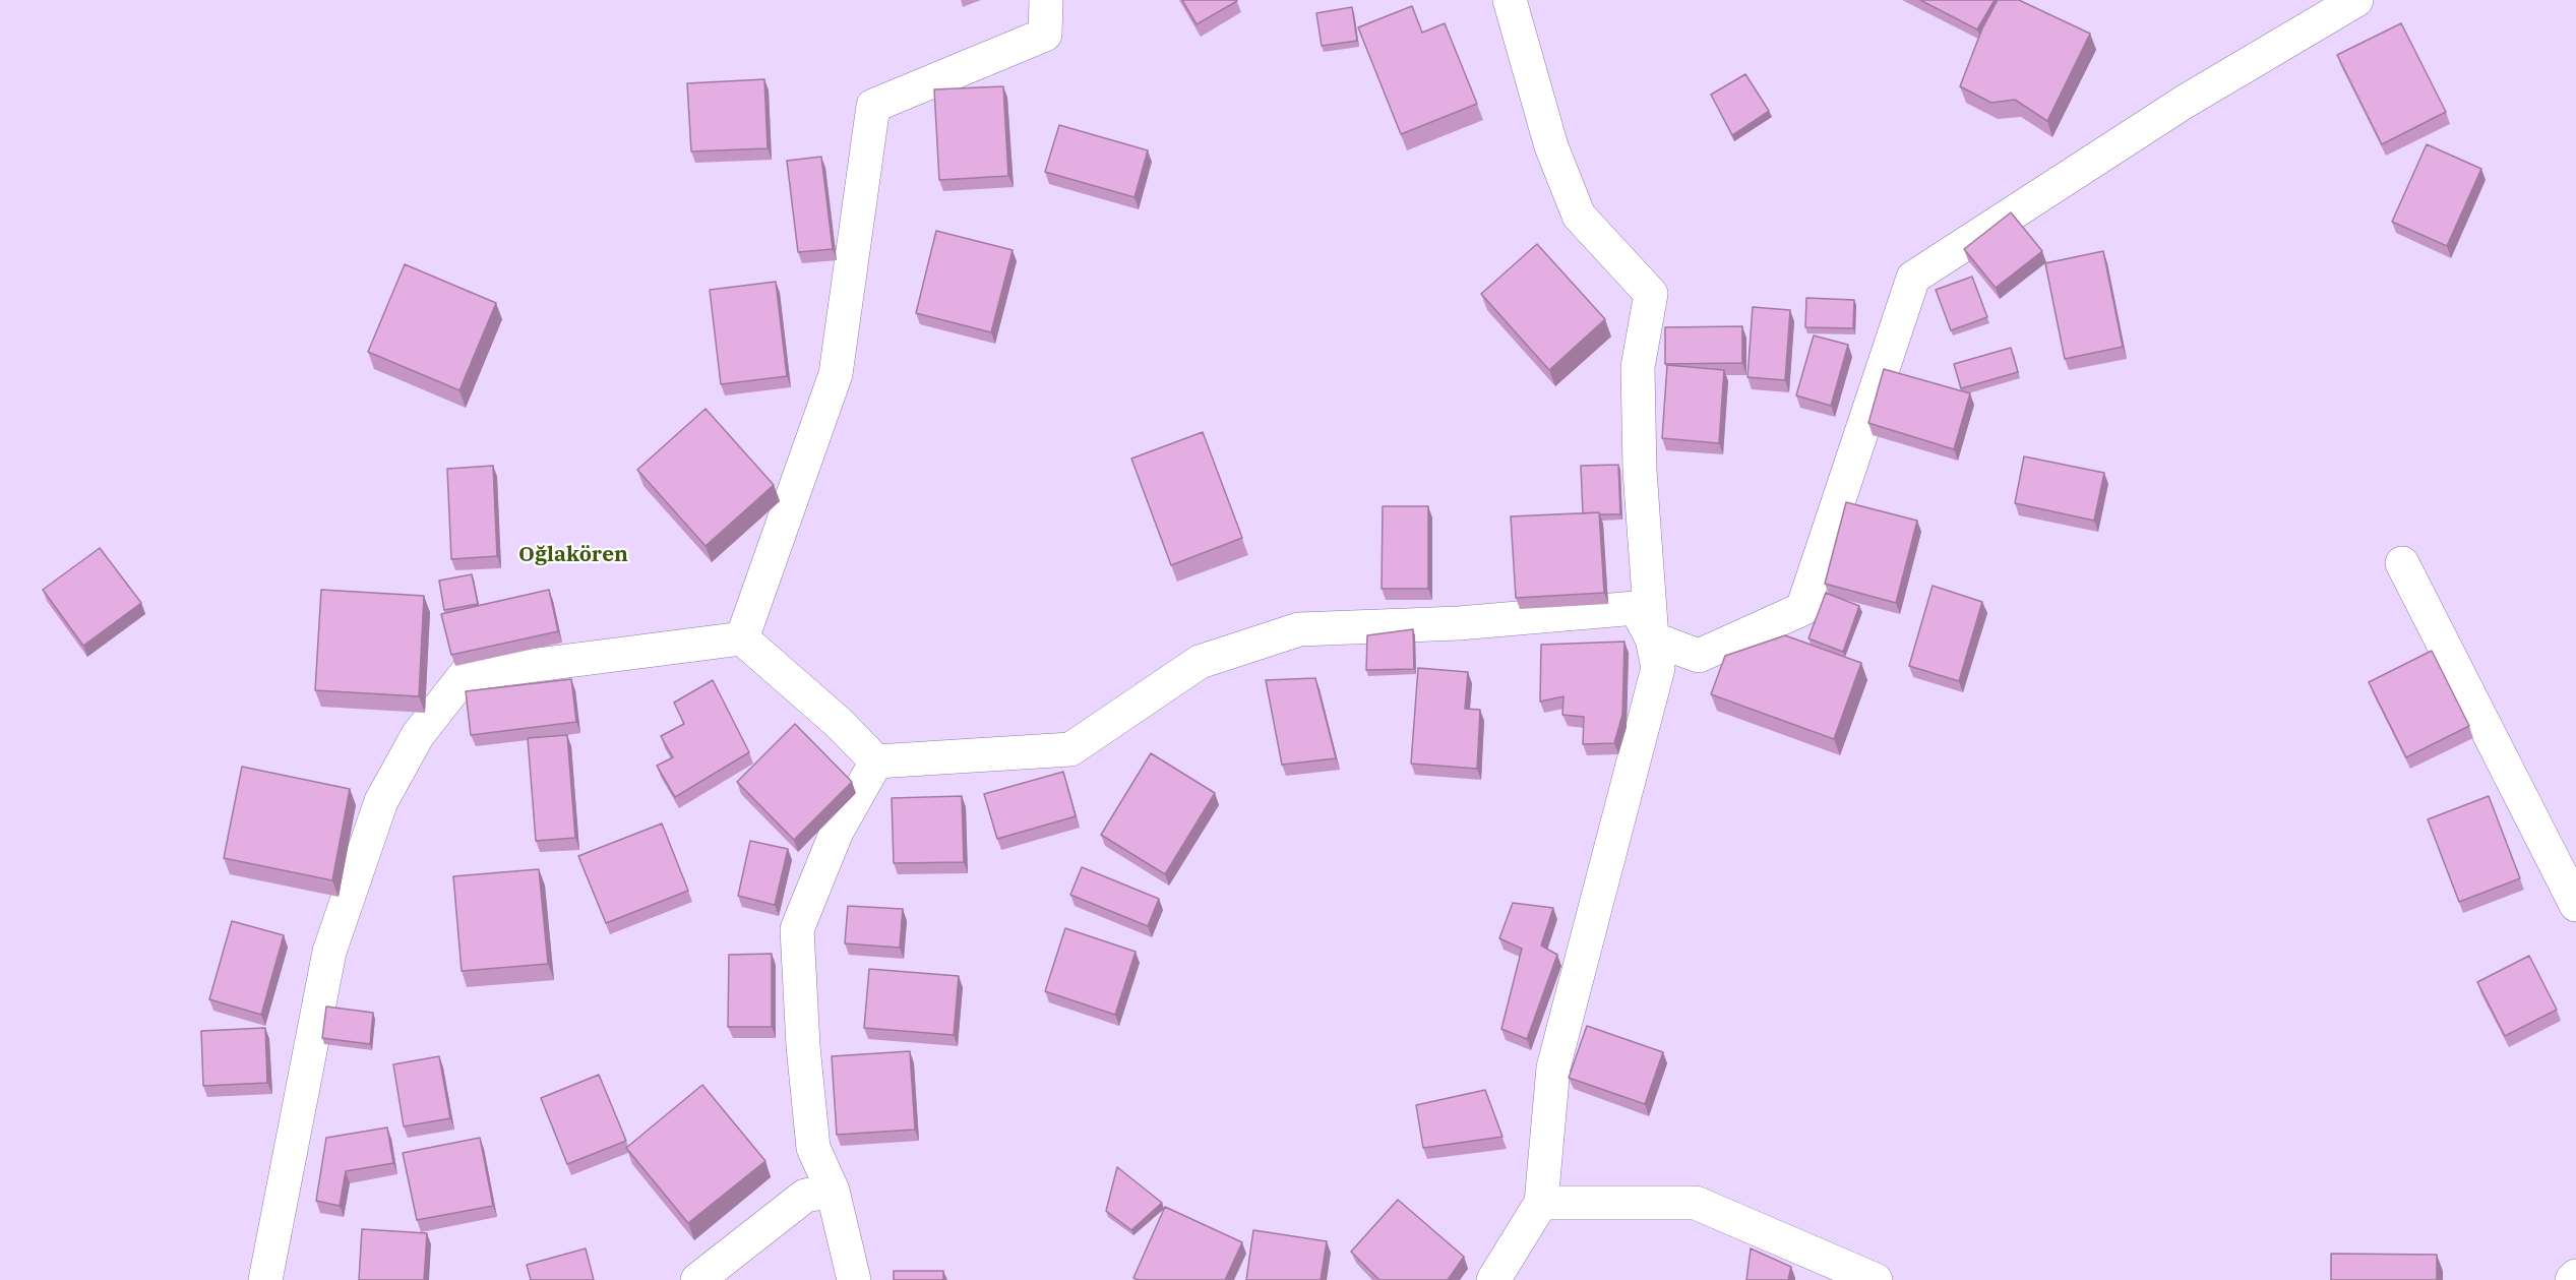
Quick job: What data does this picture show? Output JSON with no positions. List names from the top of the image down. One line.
{"districts":["Oğlakören"]}
